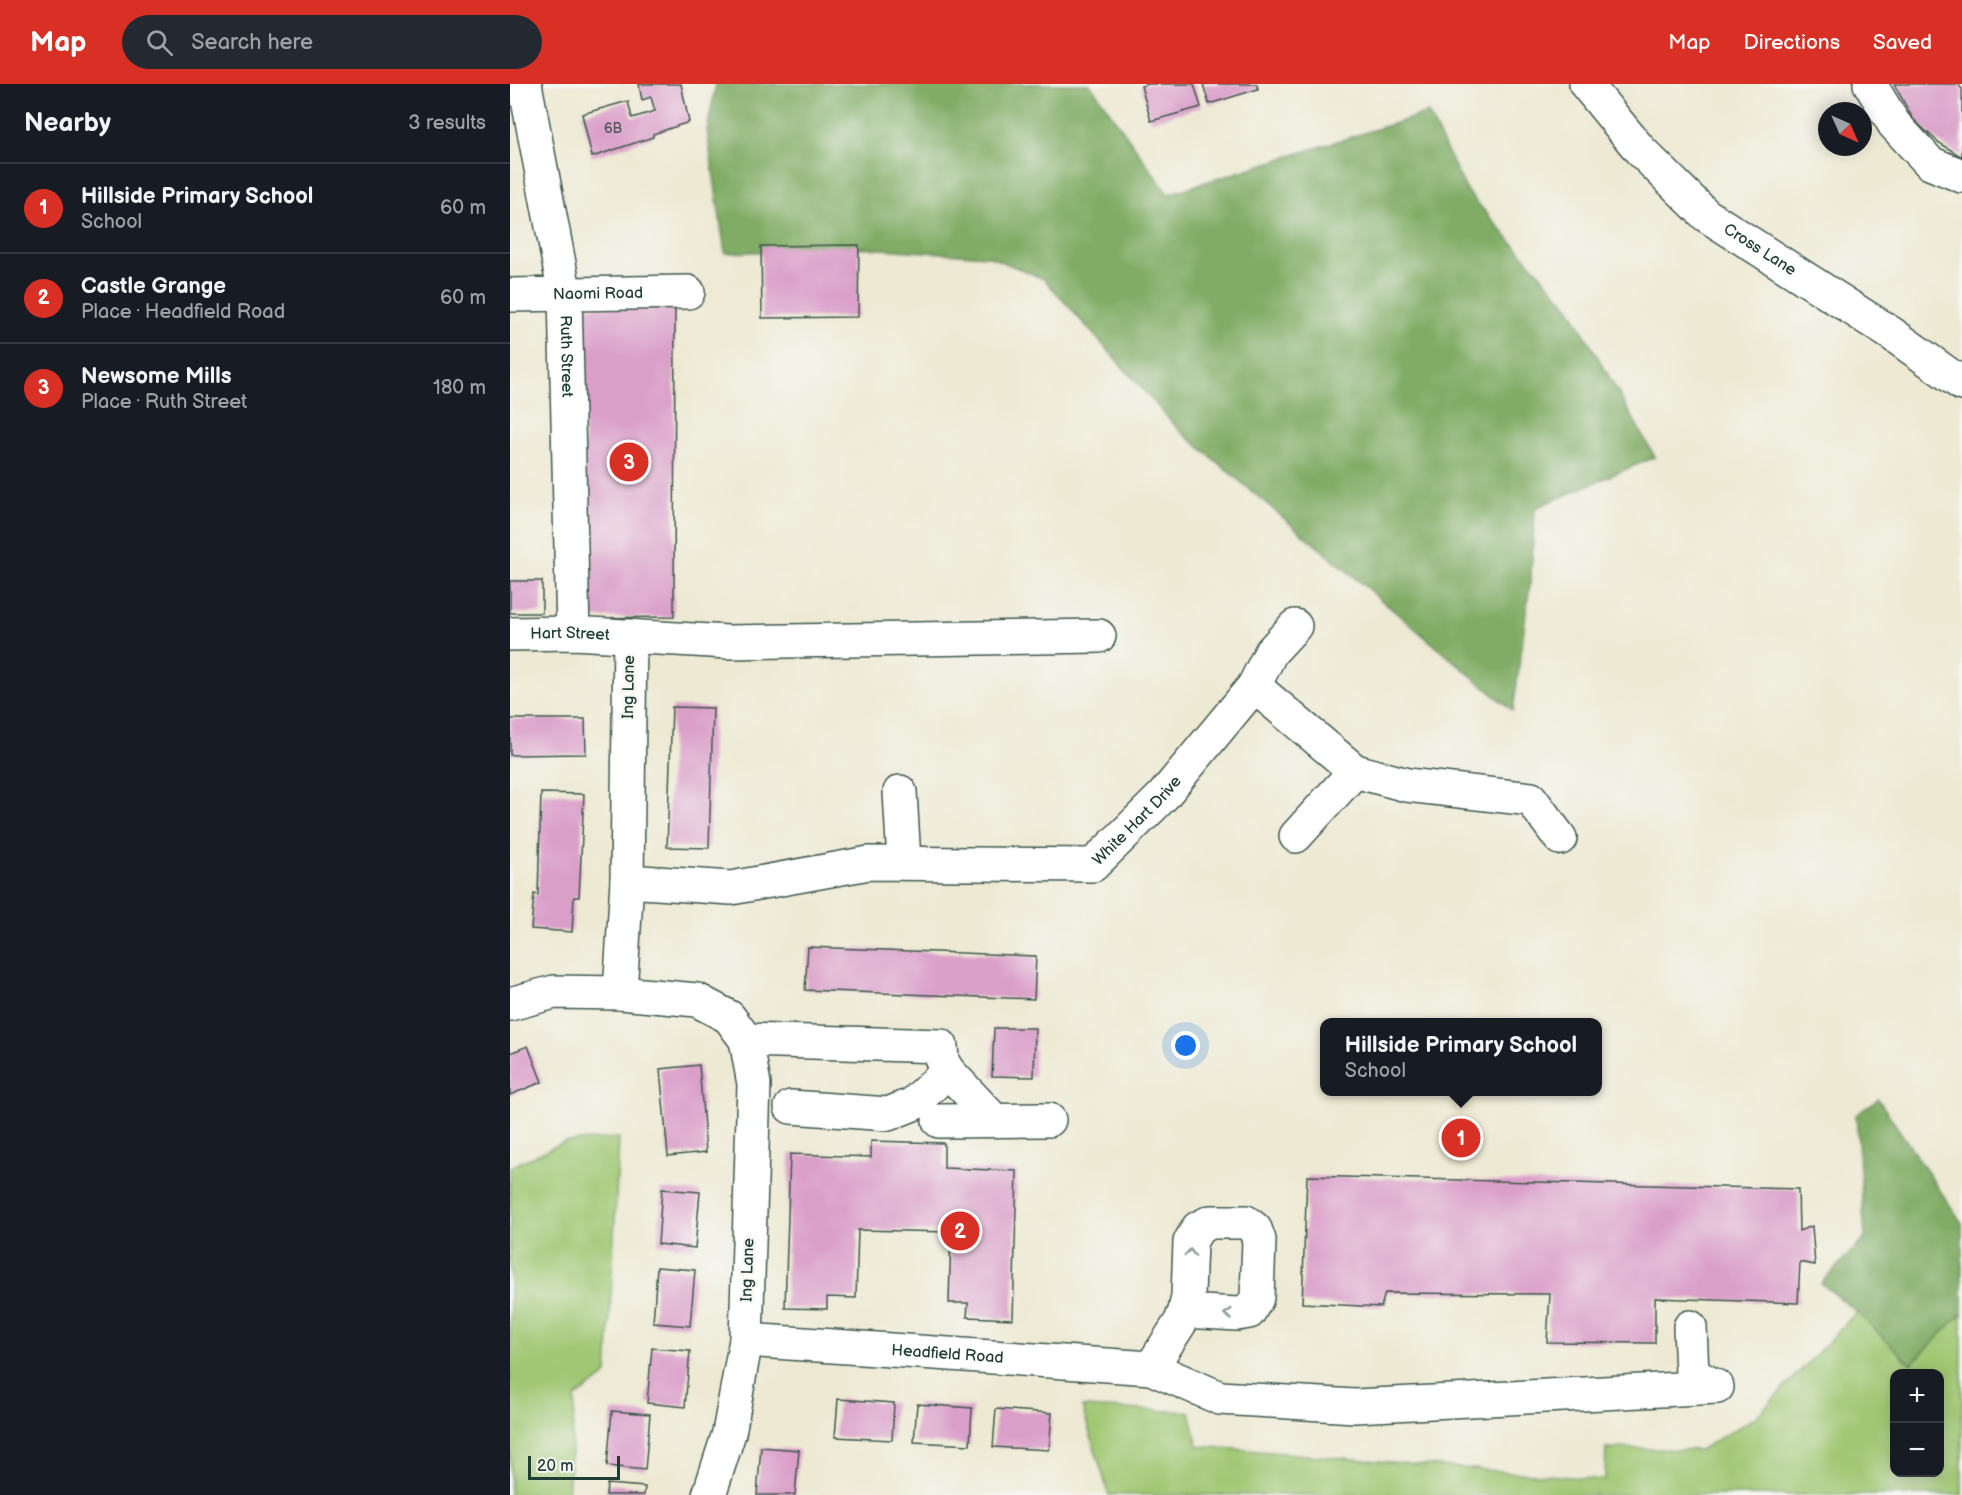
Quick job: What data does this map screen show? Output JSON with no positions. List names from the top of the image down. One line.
{"streets":{"street":["Cross Lane","Naomi Road","Ruth Street","Hart Street","Ing Lane","White Hart Drive","Headfield Road"]},"crossings":[["Naomi Road","Ruth Street"],["Ruth Street","Hart Street"],["Hart Street","Ing Lane"],["Ing Lane","White Hart Drive"],["Ing Lane","Headfield Road"]],"house_numbers":["6B"],"scale_bar":"20 m","north":"bottom right","page":{"header":"Map","search":"Search here","nav":["Map","Directions","Saved"],"heading":["Nearby","3 results"],"list":[{"mark":"1","name":"Hillside Primary School","note":"School","value":"60 m"},{"mark":"2","name":"Castle Grange","note":"Place · Headfield Road","value":"60 m"},{"mark":"3","name":"Newsome Mills","note":"Place · Ruth Street","value":"180 m"}],"pins":["3","1","2"],"popup":["Hillside Primary School","School"],"map_buttons":["+","−"],"scale":"20 m"}}
